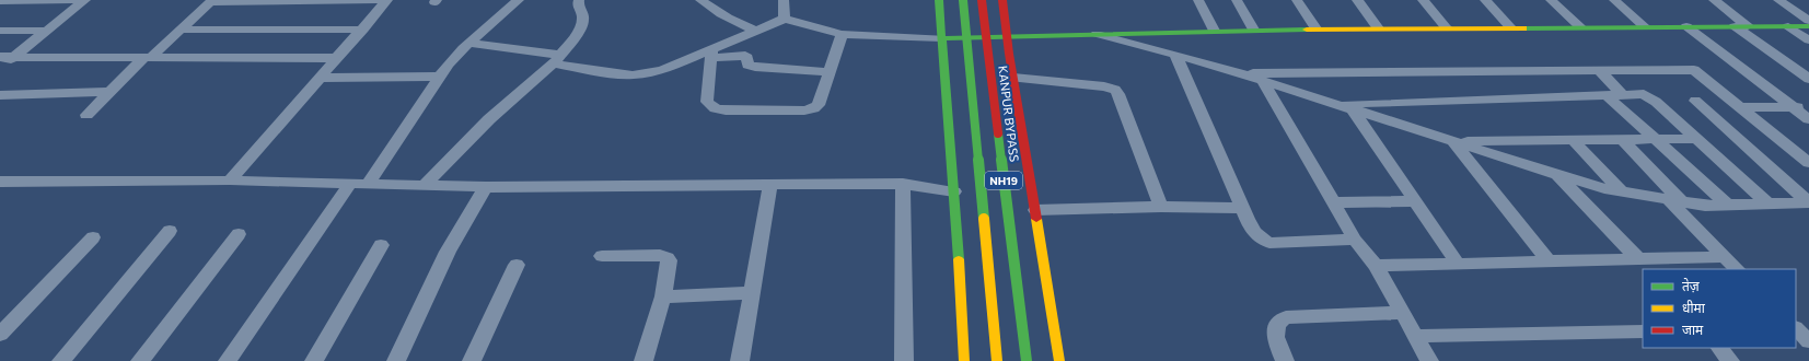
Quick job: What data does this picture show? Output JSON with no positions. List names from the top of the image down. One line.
{"streets":{"main road":["KANPUR BYPASS","NH19"]},"legend":["तेज़","धीमा","जाम"]}
